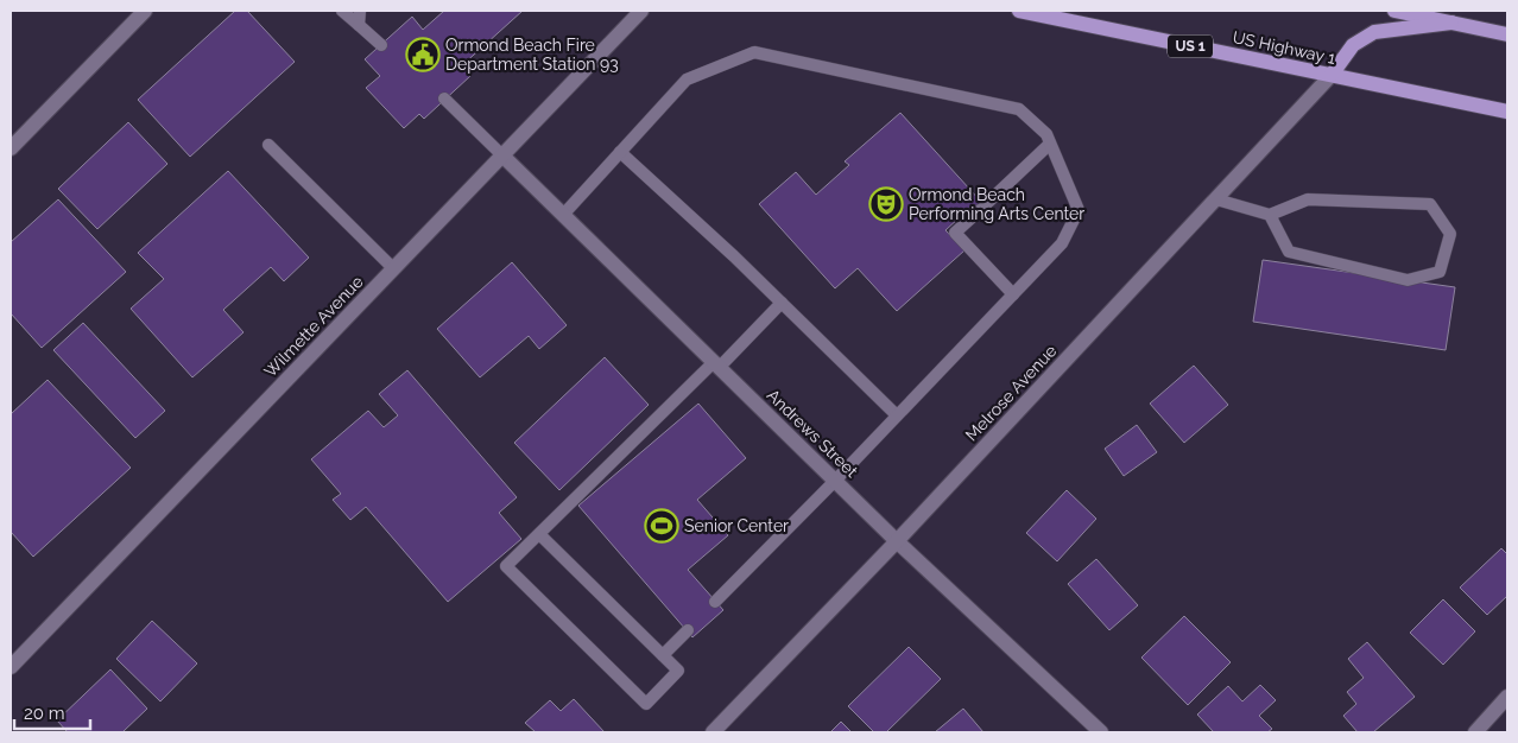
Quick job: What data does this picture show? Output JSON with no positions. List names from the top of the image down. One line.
{"streets":{"main road":["US 1","US Highway 1"],"street":["Wilmette Avenue","Melrose Avenue","Andrews Street"]},"crossings":[["US Highway 1","Melrose Avenue"],["Wilmette Avenue","Andrews Street"],["Melrose Avenue","Andrews Street"]],"places":{"public building":["Ormond Beach Fire Department Station 93"],"theatre":["Ormond Beach Performing Arts Center"],"sports":["Senior Center"]},"scale_bar":"20 m"}
